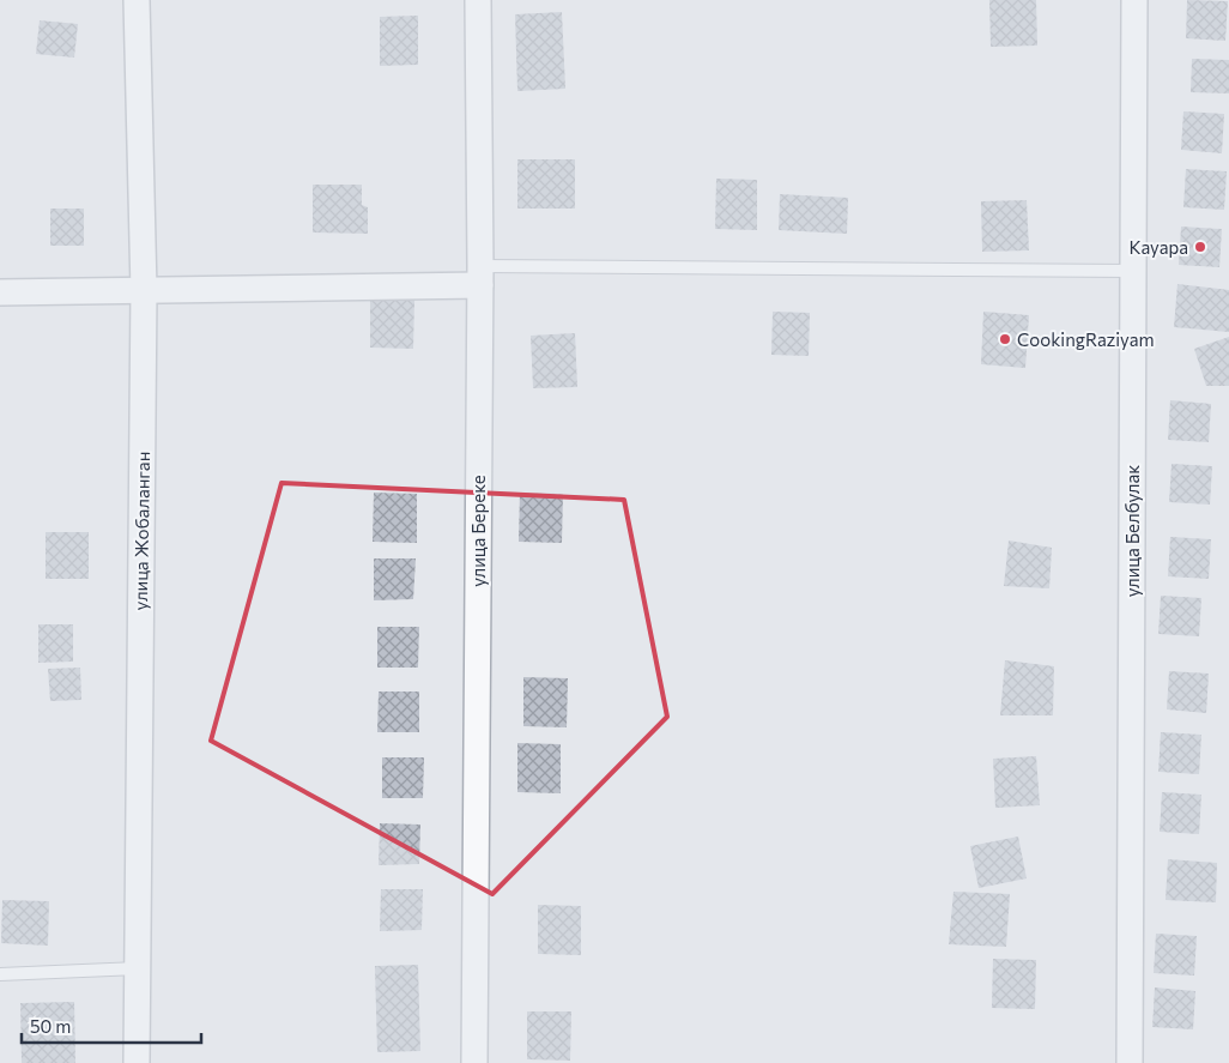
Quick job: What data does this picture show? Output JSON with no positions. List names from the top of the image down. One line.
{"streets":{"street":["улица Жобаланган","улица Береке","улица Белбулак"]},"places":["Кауара","CookingRaziyam"],"scale_bar":"50 m"}
